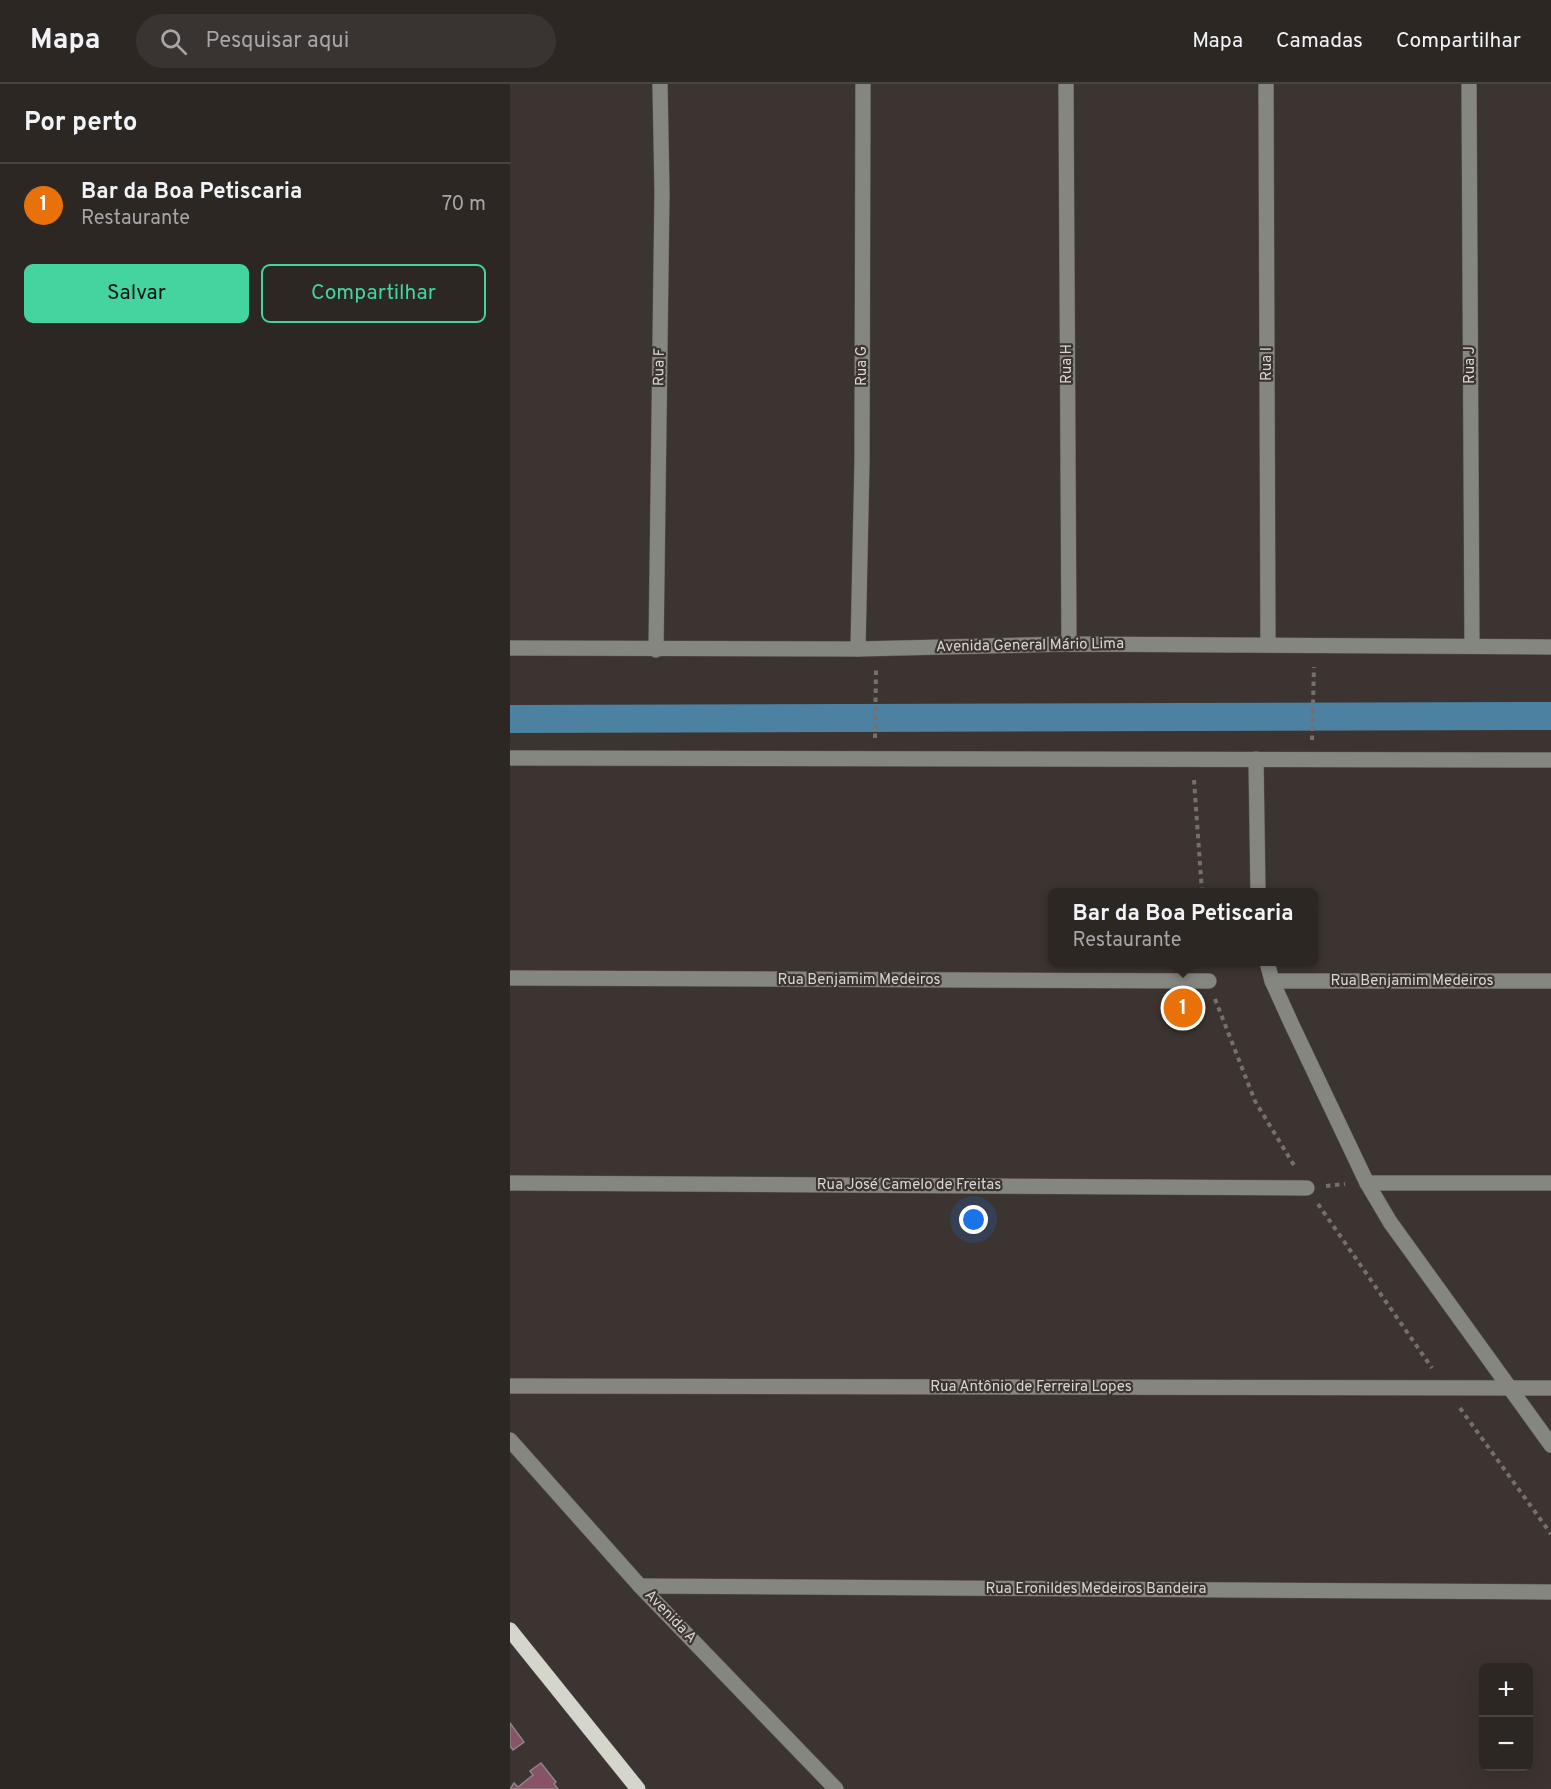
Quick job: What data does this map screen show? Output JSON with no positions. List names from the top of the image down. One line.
{"streets":{"street":["Rua H","Rua I","Rua J","Rua G","Rua F","Avenida General Mário Lima","Rua Benjamim Medeiros","Rua José Camelo de Freitas","Rua Antônio de Ferreira Lopes","Rua Eronildes Medeiros Bandeira","Avenida A"]},"crossings":[["Rua H","Avenida General Mário Lima"],["Rua I","Avenida General Mário Lima"],["Rua J","Avenida General Mário Lima"],["Rua G","Avenida General Mário Lima"],["Rua F","Avenida General Mário Lima"],["Rua Eronildes Medeiros Bandeira","Avenida A"]],"page":{"header":"Mapa","search":"Pesquisar aqui","nav":["Mapa","Camadas","Compartilhar"],"heading":"Por perto","list":[{"mark":"1","name":"Bar da Boa Petiscaria","note":"Restaurante","value":"70 m"}],"buttons":["Salvar","Compartilhar"],"popup":["Bar da Boa Petiscaria","Restaurante"],"pins":"1","map_buttons":["+","−"]}}
